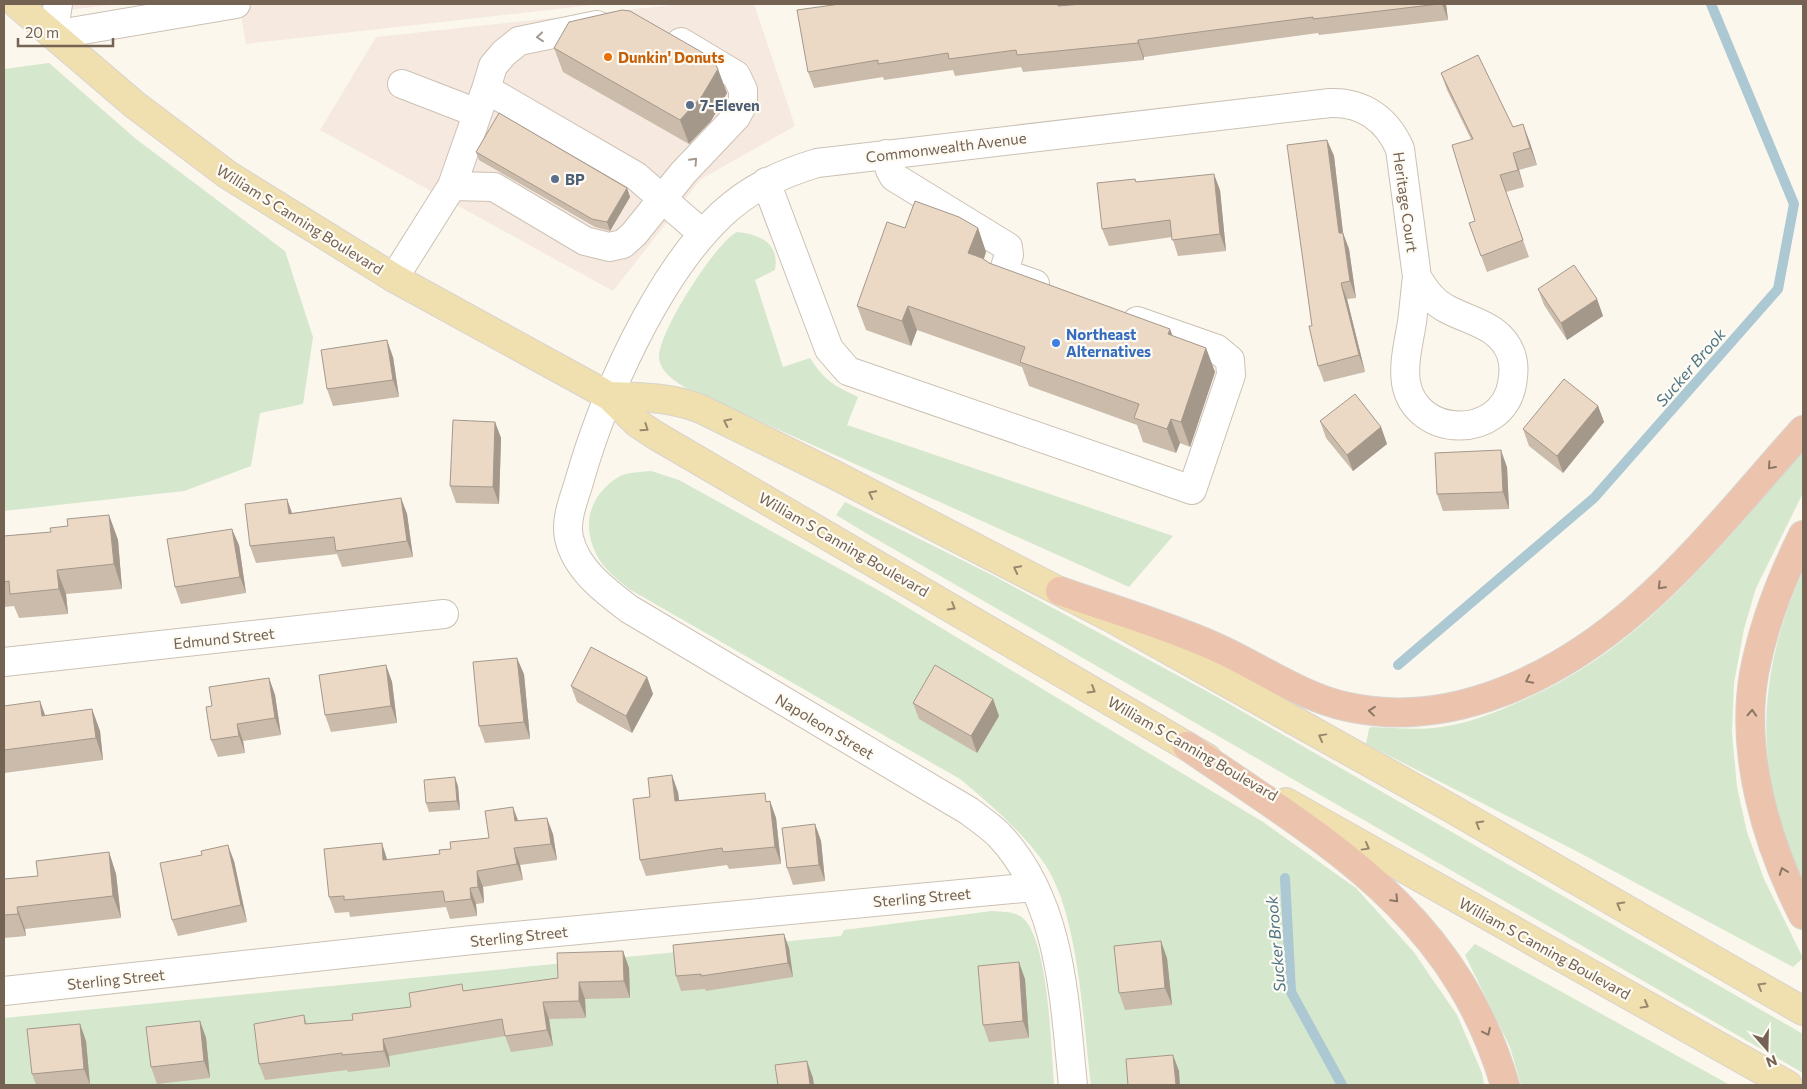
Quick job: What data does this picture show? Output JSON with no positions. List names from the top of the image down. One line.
{"streets":{"main road":["William S Canning Boulevard"],"street":["Commonwealth Avenue","Heritage Court","Edmund Street","Napoleon Street","Sterling Street"]},"crossings":[["Commonwealth Avenue","Heritage Court"],["Commonwealth Avenue","William S Canning Boulevard"],["Commonwealth Avenue","Napoleon Street"],["William S Canning Boulevard","Napoleon Street"],["Napoleon Street","Sterling Street"]],"water":["Sucker Brook"],"places":["Dunkin' Donuts","7-Eleven","BP","Northeast Alternatives"],"scale_bar":"20 m","north":"bottom"}
